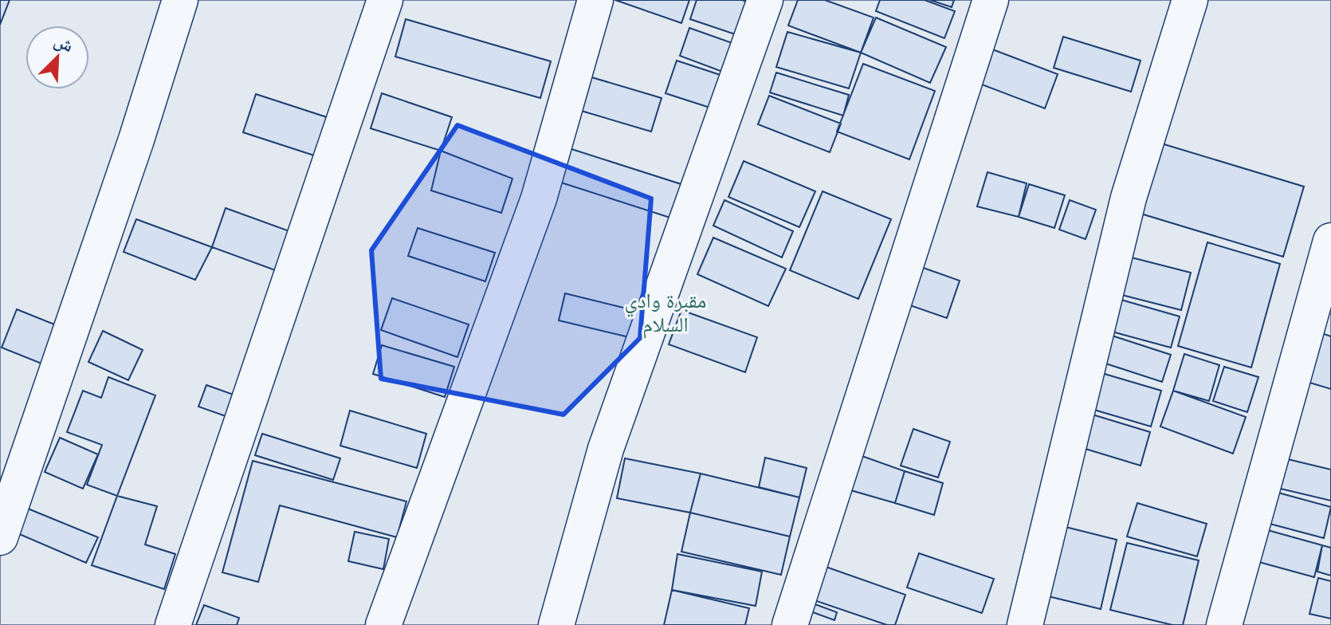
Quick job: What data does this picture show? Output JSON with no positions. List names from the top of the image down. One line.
{"parks":["مقبرة وادي السلام"],"north":"top right"}
